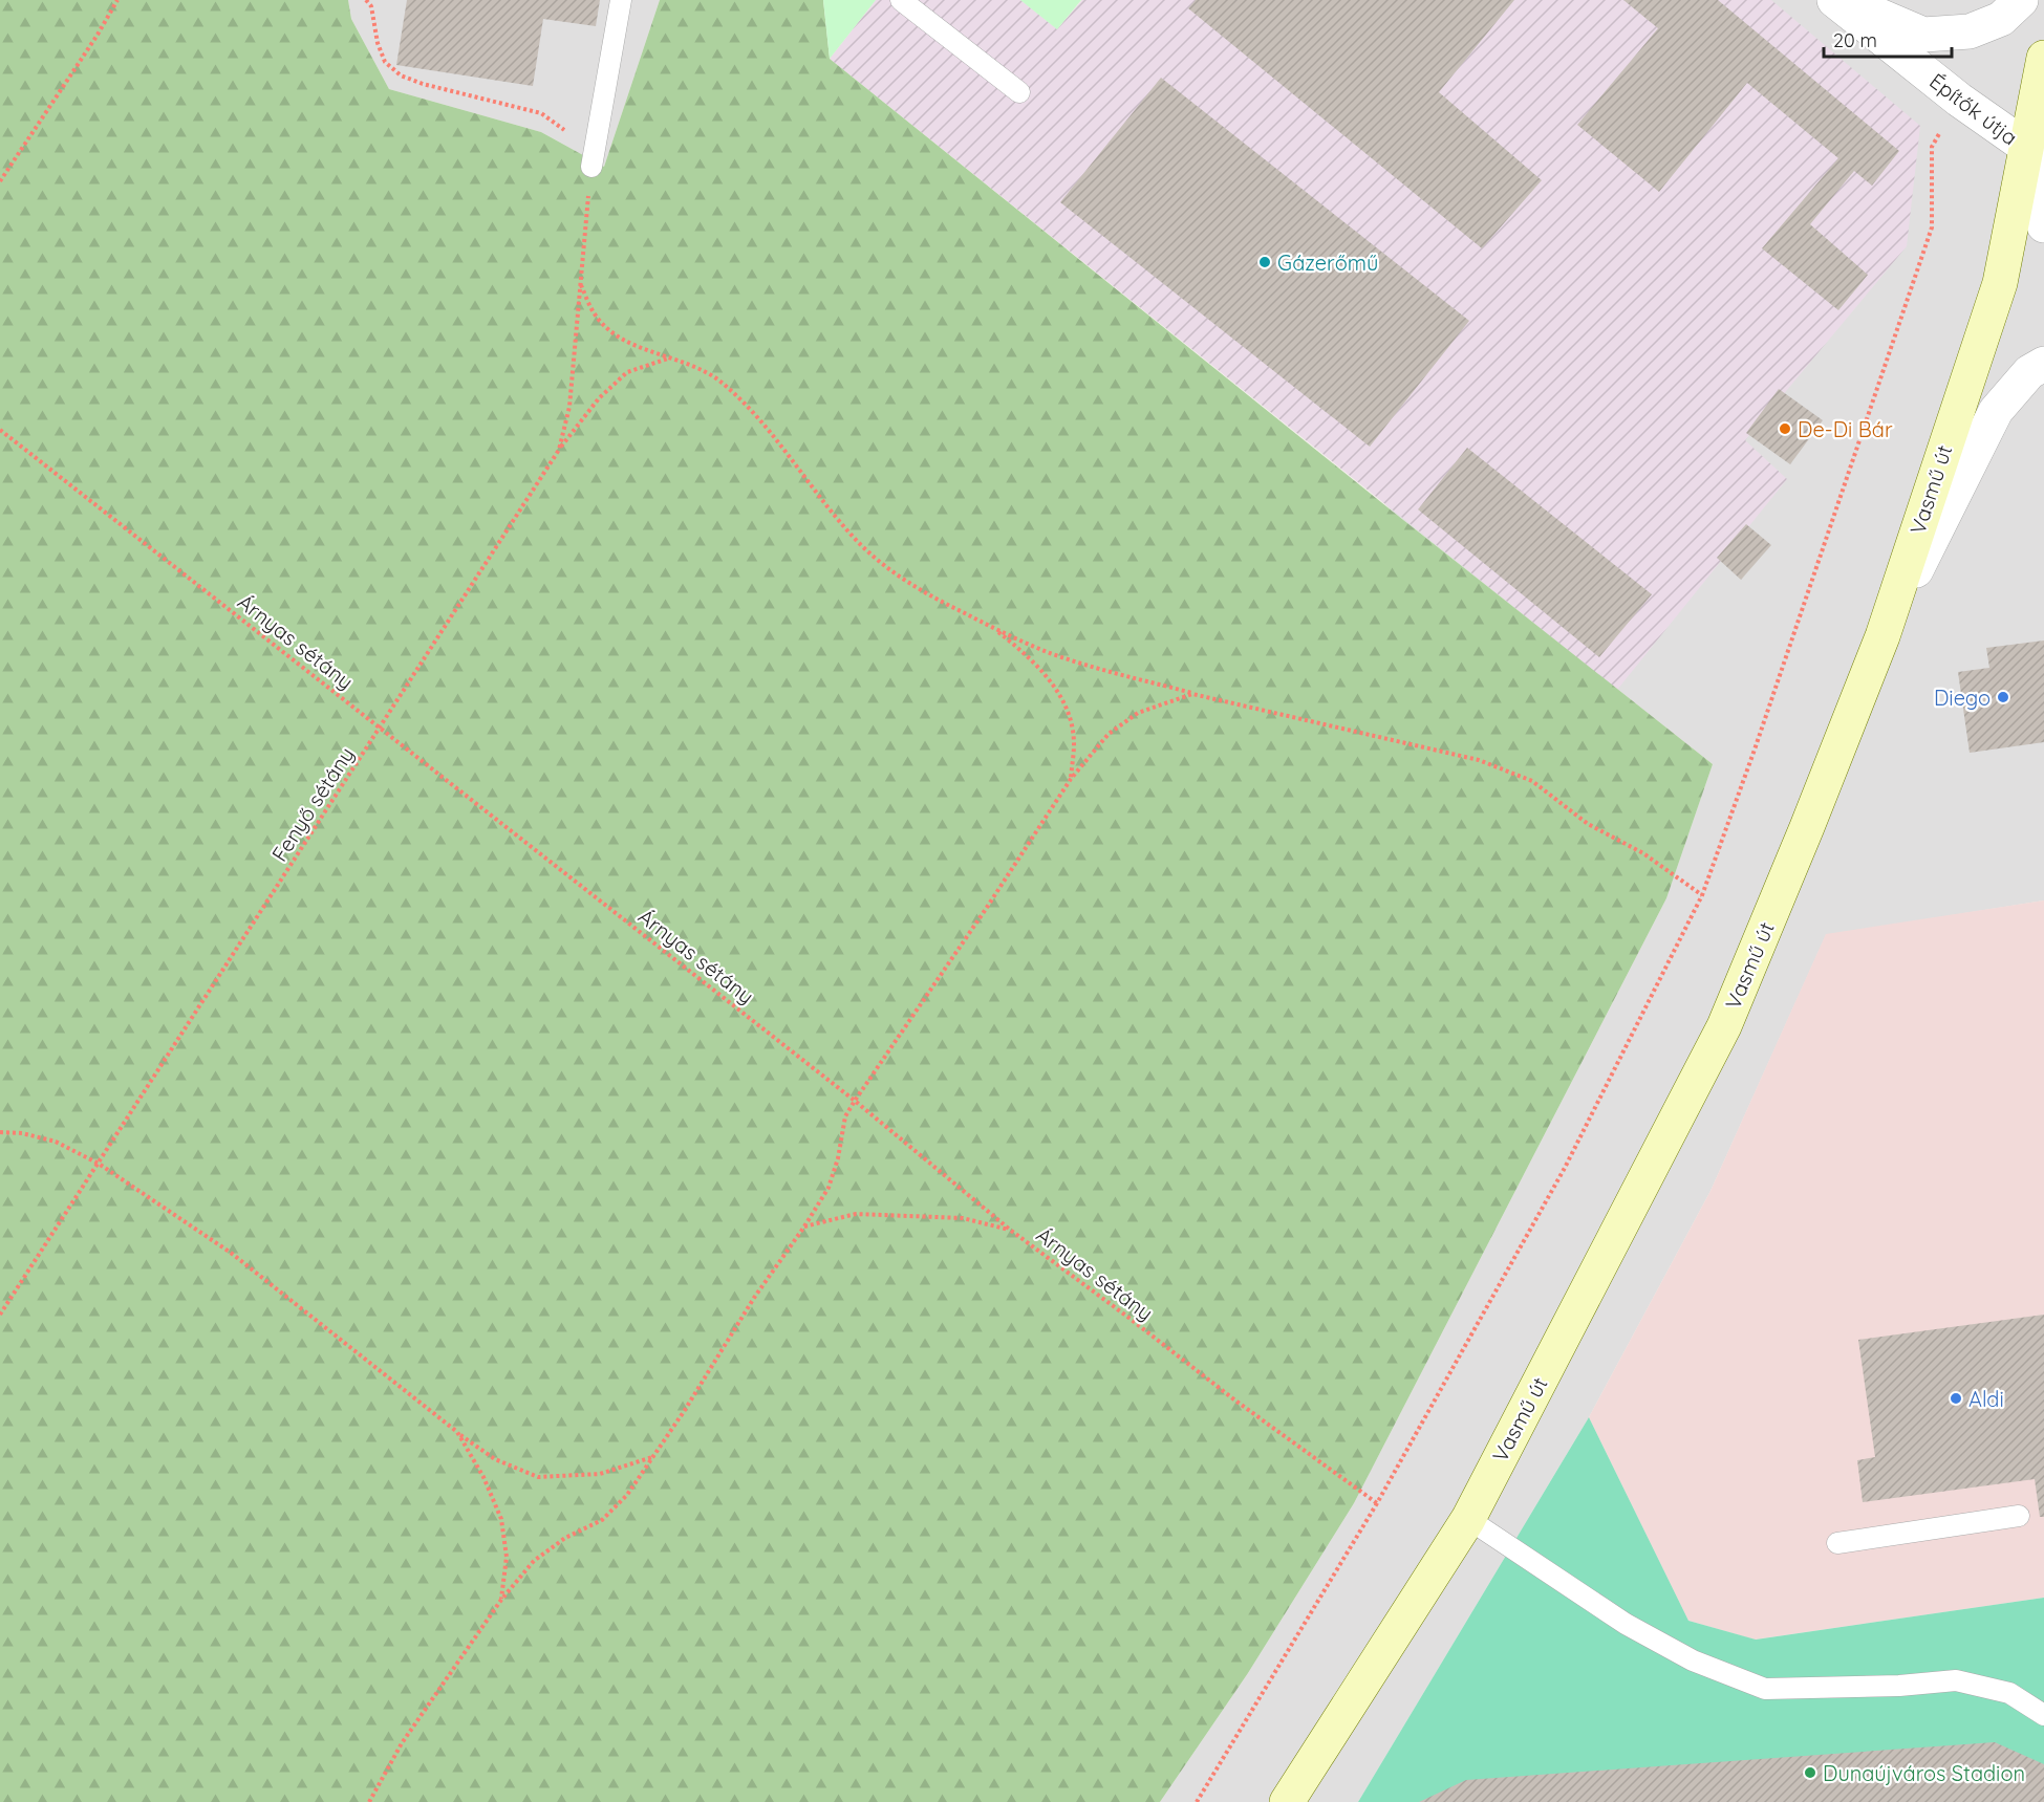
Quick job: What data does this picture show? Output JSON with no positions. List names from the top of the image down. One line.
{"streets":{"street":["Építők útja","Vasmű út"],"path":["Árnyas sétány","Fenyő sétány"]},"crossings":[["Építők útja","Vasmű út"],["Árnyas sétány","Fenyő sétány"]],"places":["Gázerőmű","De-Di Bár","Diego","Aldi","Dunaújváros Stadion"],"scale_bar":"20 m"}
